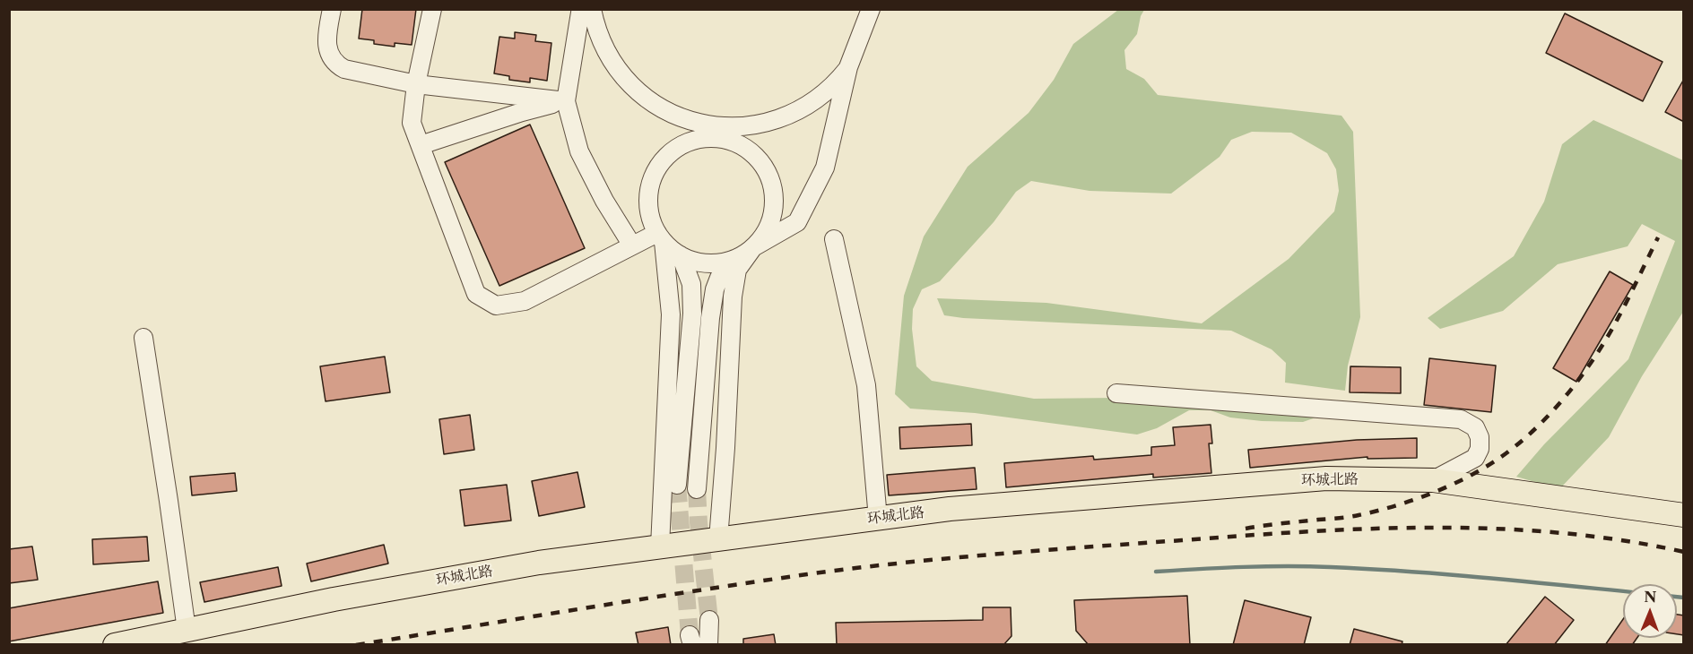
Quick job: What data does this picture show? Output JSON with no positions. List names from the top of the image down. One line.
{"streets":{"main road":["环城北路"]},"north":"top"}
